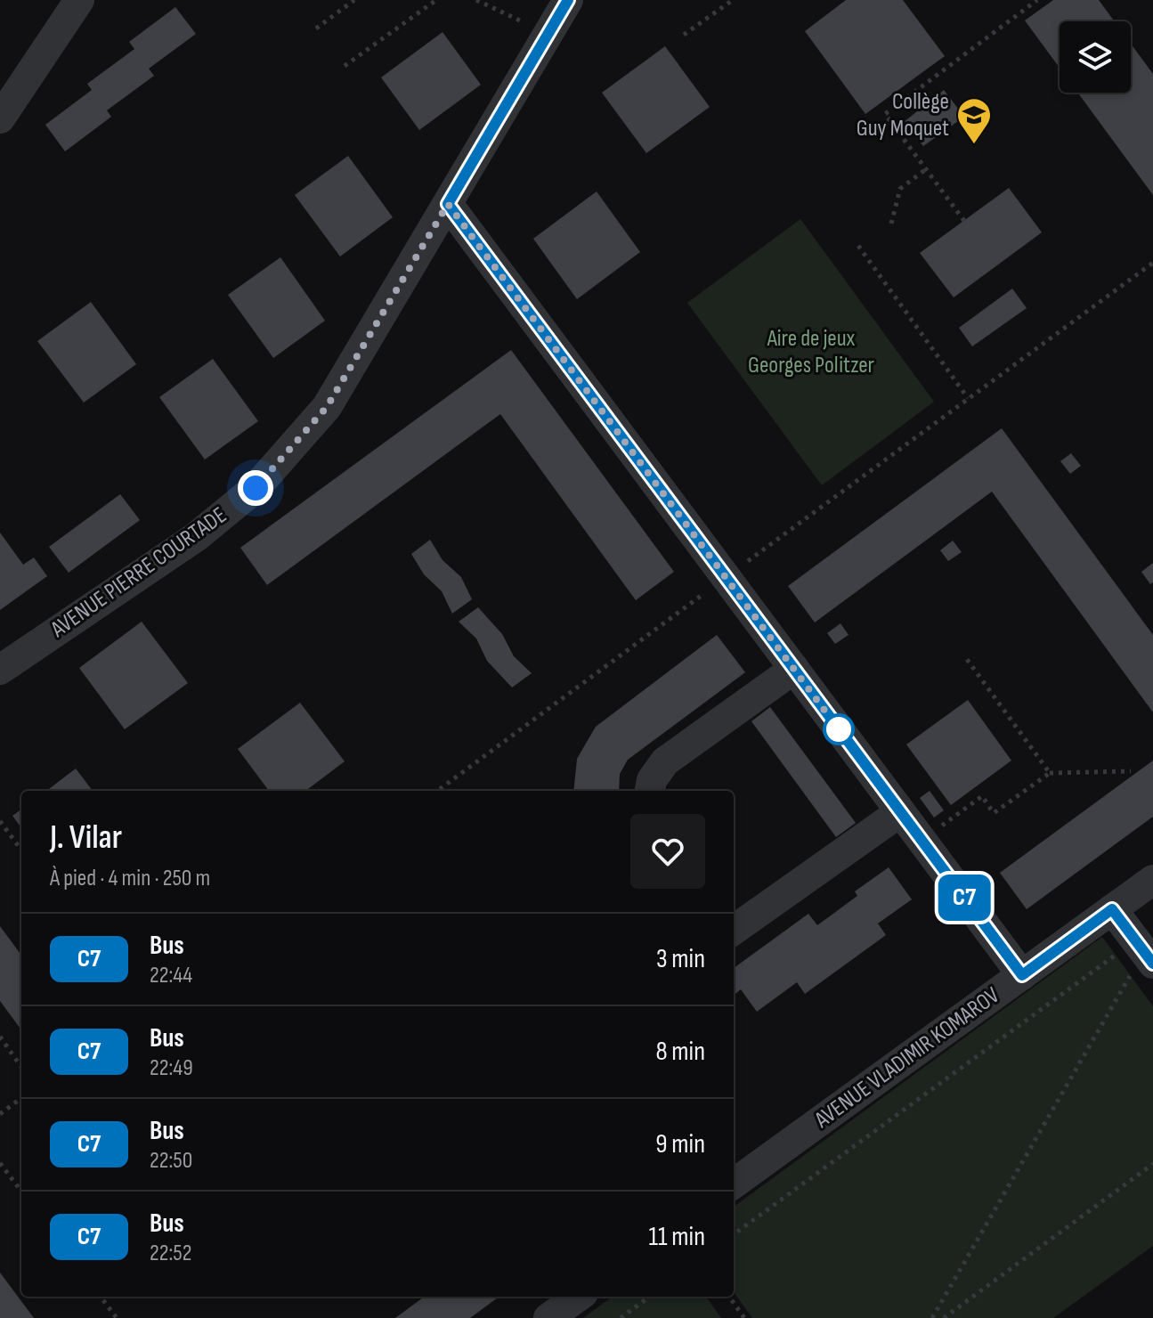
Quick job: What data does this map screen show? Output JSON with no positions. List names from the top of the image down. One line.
{"streets":{"street":["AVENUE PIERRE COURTADE","AVENUE VLADIMIR KOMAROV"]},"parks":["Aire de jeux Georges Politzer"],"places":{"school or university":["Collège Guy Moquet"]},"lines":["bus line C7"],"page":{"on_map":"C7","heading":["J. Vilar","À pied · 4 min · 250 m"],"list":[{"mark":"C7","name":"Bus","note":"22:44","value":"3 min"},{"mark":"C7","name":"Bus","note":"22:49","value":"8 min"},{"mark":"C7","name":"Bus","note":"22:50","value":"9 min"},{"mark":"C7","name":"Bus","note":"22:52","value":"11 min"}]}}
